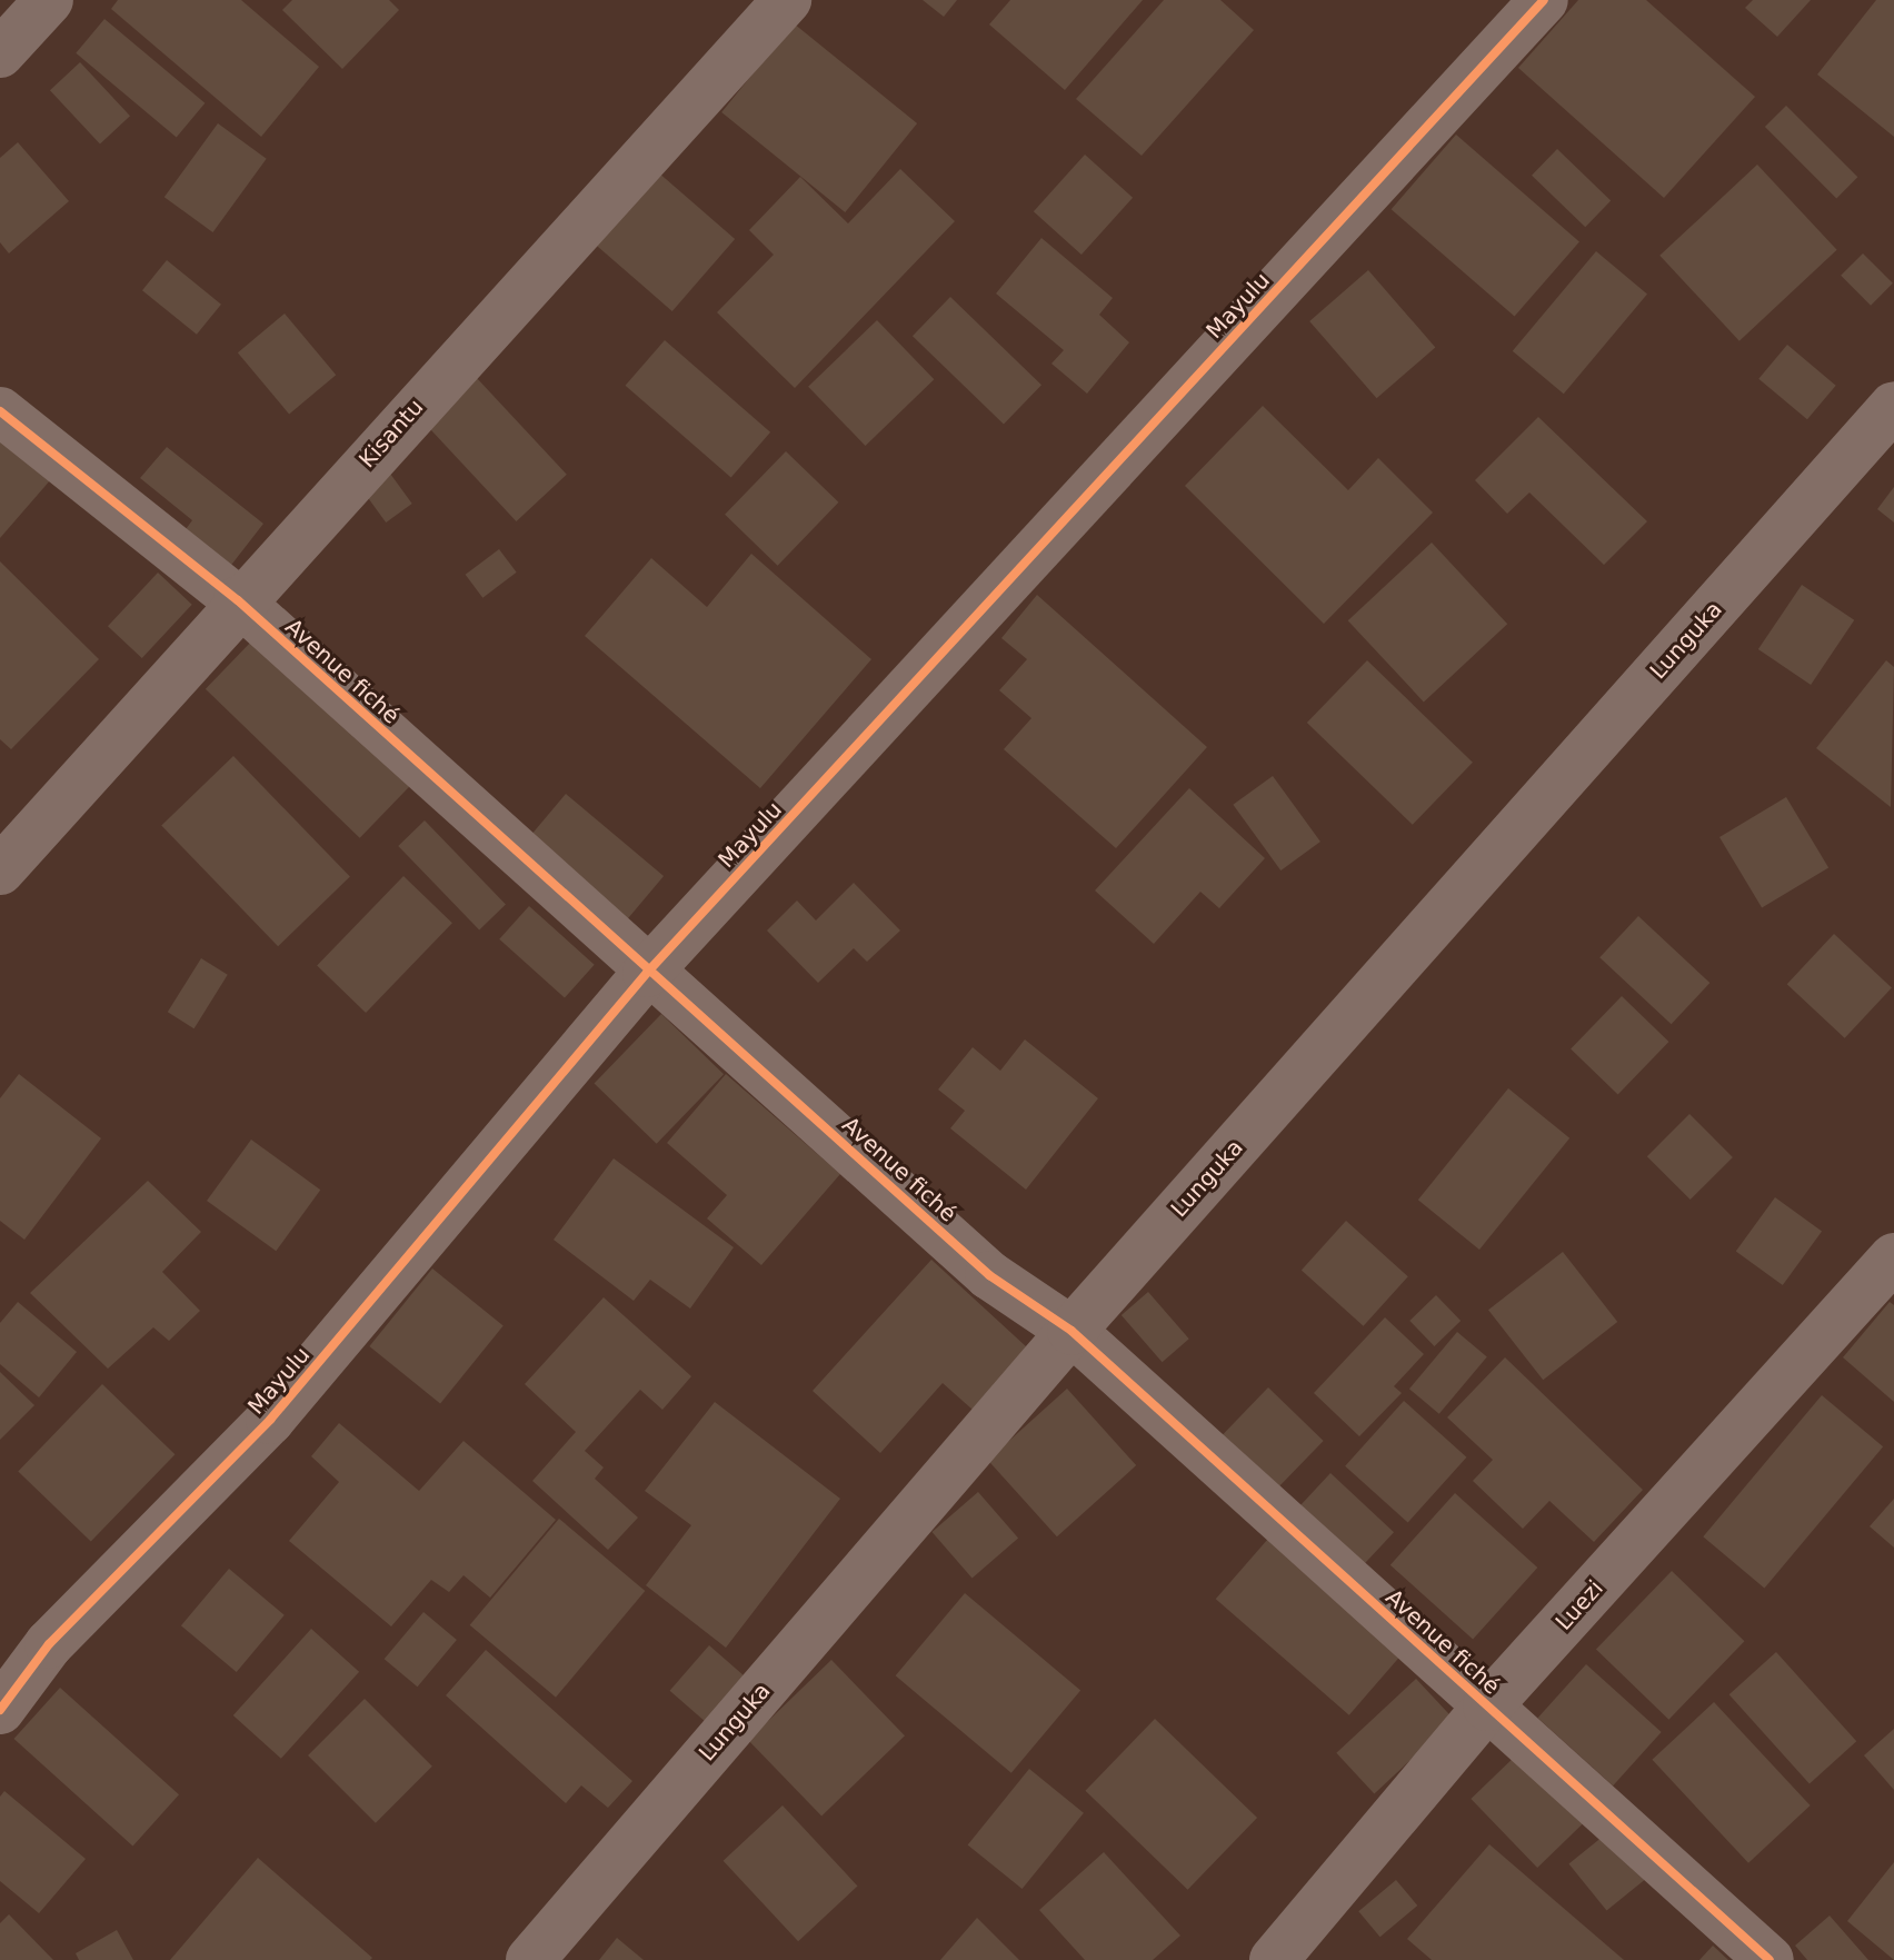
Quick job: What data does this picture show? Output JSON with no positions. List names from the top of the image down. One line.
{"streets":{"street":["Mayulu","Kisantu","Lunguka","Avenue fiché","Luezi"]},"crossings":[["Mayulu","Avenue fiché"],["Kisantu","Avenue fiché"],["Lunguka","Avenue fiché"],["Avenue fiché","Luezi"]]}
